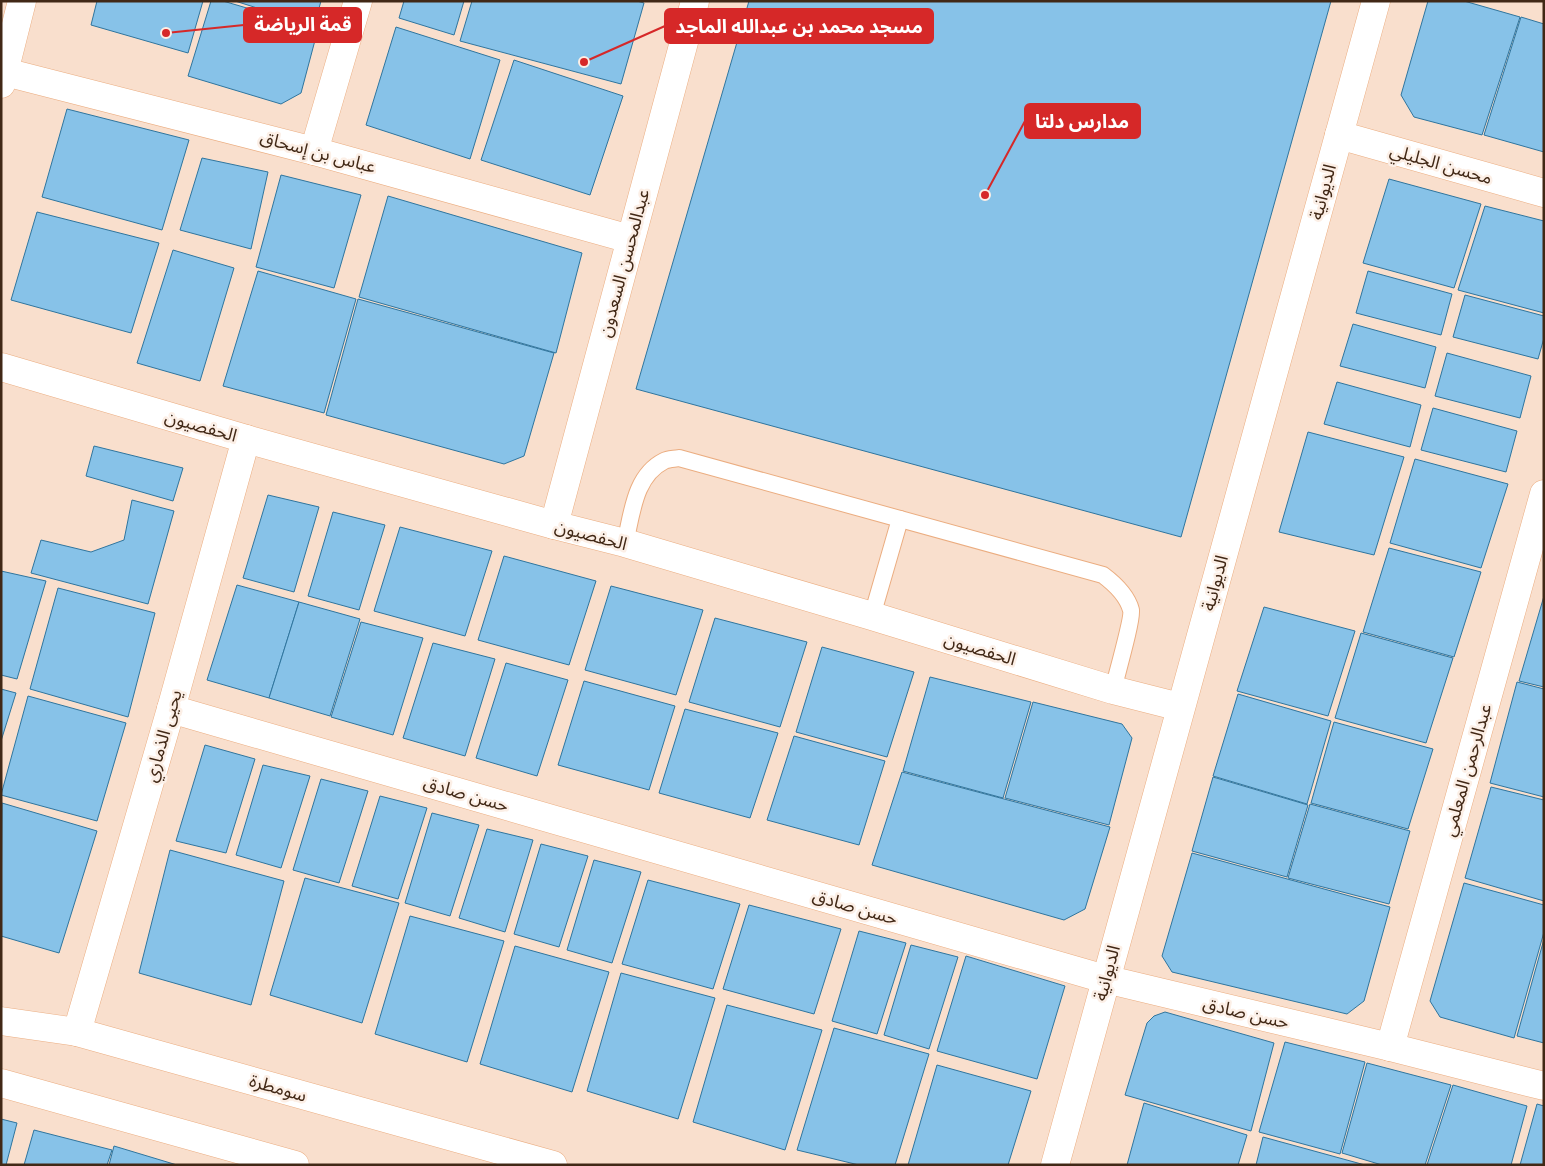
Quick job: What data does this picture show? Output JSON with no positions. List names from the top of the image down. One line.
{"streets":{"street":["عباس بن إسحاق","محسن الجليلي","الديوانية","عبدالمحسن السعدون","الحفصيون","يحيى الذماري","عبدالرحمن المعلمي","حسن صادق","سومطرة"]},"crossings":[["عباس بن إسحاق","عبدالمحسن السعدون"],["محسن الجليلي","الديوانية"],["الديوانية","الحفصيون"],["الديوانية","حسن صادق"],["عبدالمحسن السعدون","الحفصيون"],["الحفصيون","يحيى الذماري"],["يحيى الذماري","حسن صادق"],["يحيى الذماري","سومطرة"],["عبدالرحمن المعلمي","حسن صادق"]],"places":["قمة الرياضة","مسجد محمد بن عبدالله الماجد","مدارس دلتا"]}
